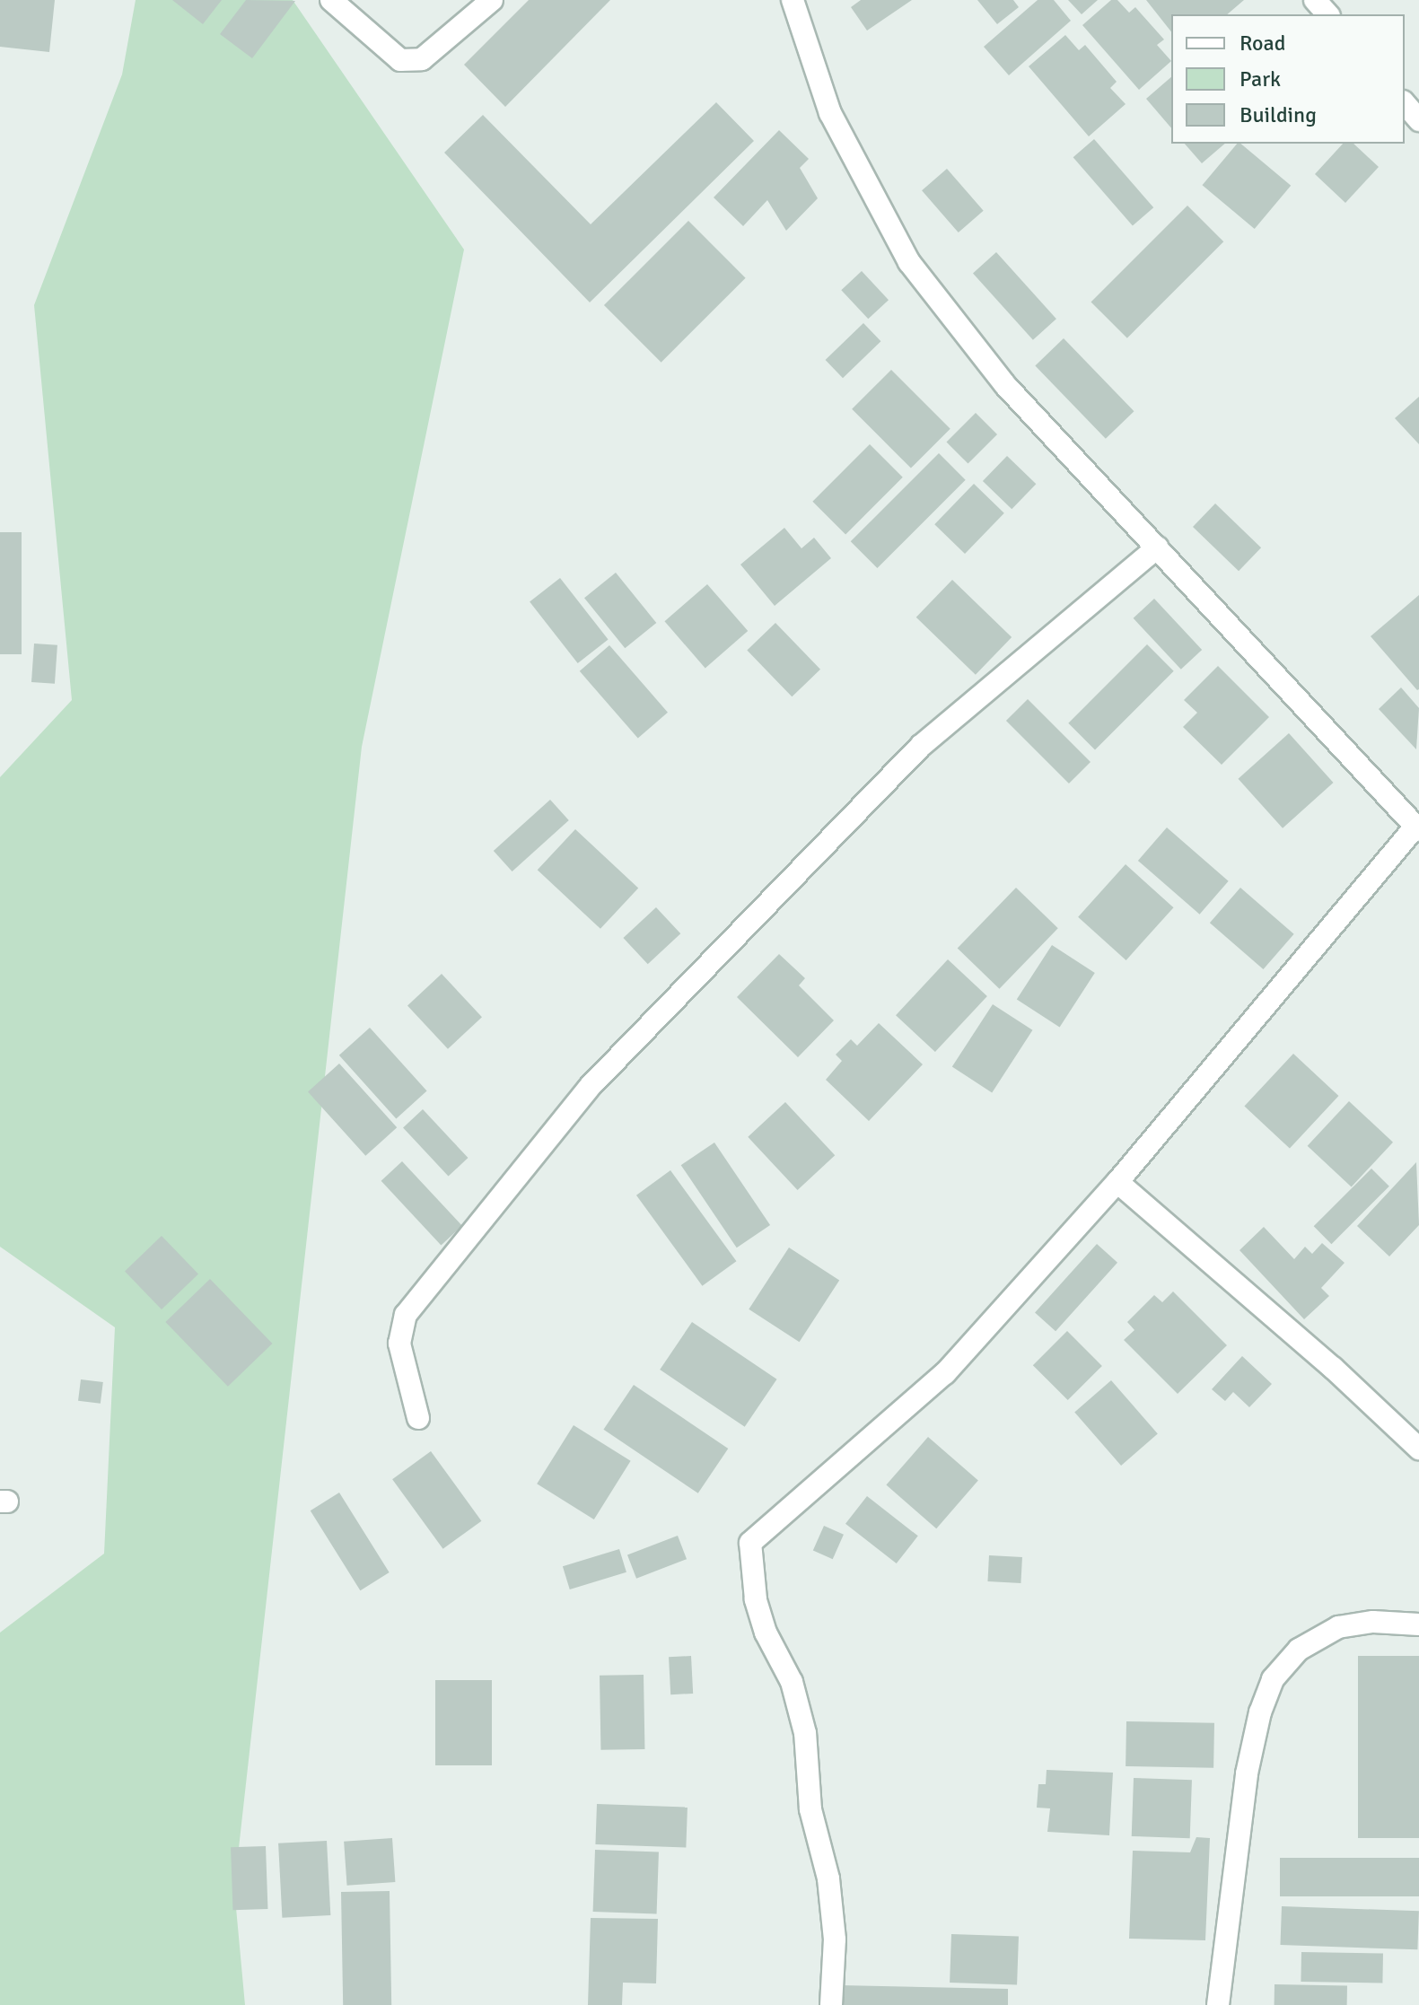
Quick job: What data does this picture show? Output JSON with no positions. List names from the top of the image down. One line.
{"legend":["Road","Park","Building"]}
